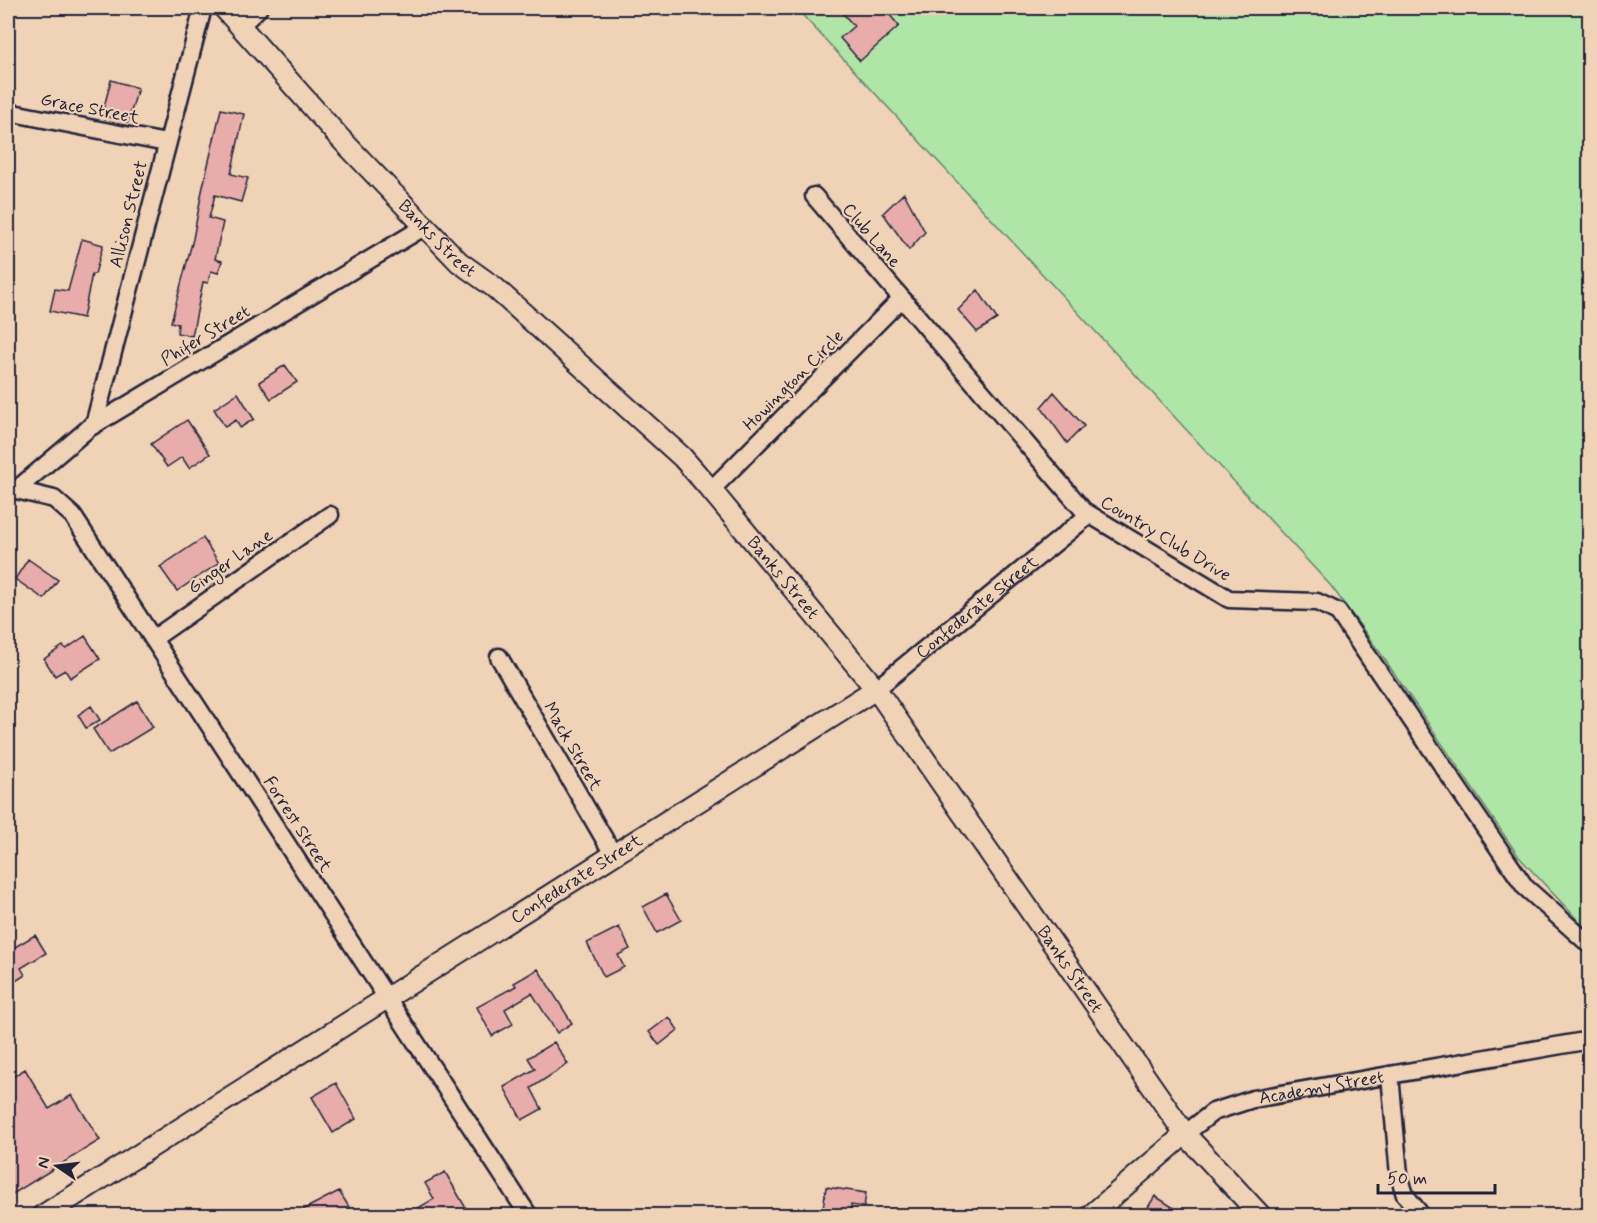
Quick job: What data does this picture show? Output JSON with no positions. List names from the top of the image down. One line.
{"streets":{"street":["Grace Street","Allison Street","Club Lane","Banks Street","Phifer Street","Howington Circle","Country Club Drive","Ginger Lane","Confederate Street","Mack Street","Forrest Street","Academy Street"]},"crossings":[["Grace Street","Allison Street"],["Allison Street","Phifer Street"],["Club Lane","Howington Circle"],["Club Lane","Country Club Drive"],["Banks Street","Phifer Street"],["Banks Street","Howington Circle"],["Banks Street","Confederate Street"],["Banks Street","Academy Street"],["Phifer Street","Forrest Street"],["Howington Circle","Country Club Drive"],["Country Club Drive","Confederate Street"],["Ginger Lane","Forrest Street"],["Confederate Street","Mack Street"],["Confederate Street","Forrest Street"]],"scale_bar":"50 m","north":"left"}
